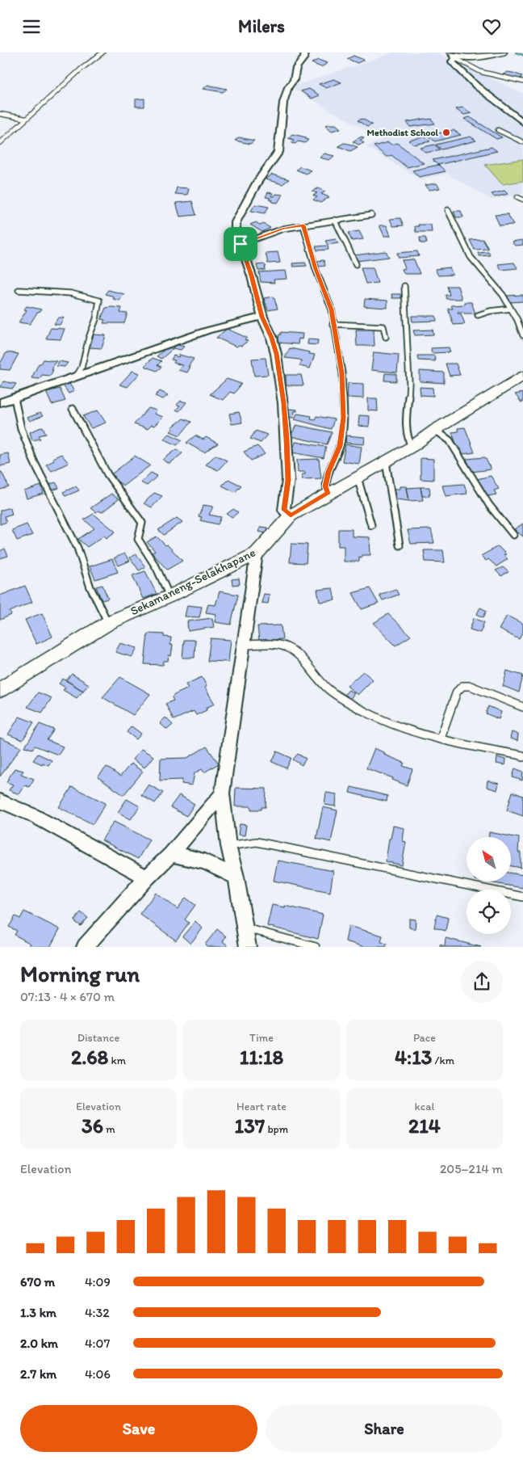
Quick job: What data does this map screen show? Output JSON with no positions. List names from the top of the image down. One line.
{"streets":{"street":["Sekamaneng-Selakhapane"]},"places":["Methodist School"],"north":"top left","page":{"header":"Milers","heading":["Morning run","07:13 · 4 × 670 m"],"stats":[["Distance","2.68 km"],["Time","11:18"],["Pace","4:13 /km"],["Elevation","36 m"],["Heart rate","137 bpm"],["kcal","214"]],"chart":["Elevation","205–214 m"],"list":[{"name":"670 m","note":"4:09"},{"name":"1.3 km","note":"4:32"},{"name":"2.0 km","note":"4:07"},{"name":"2.7 km","note":"4:06"}],"buttons":["Save","Share"]}}
